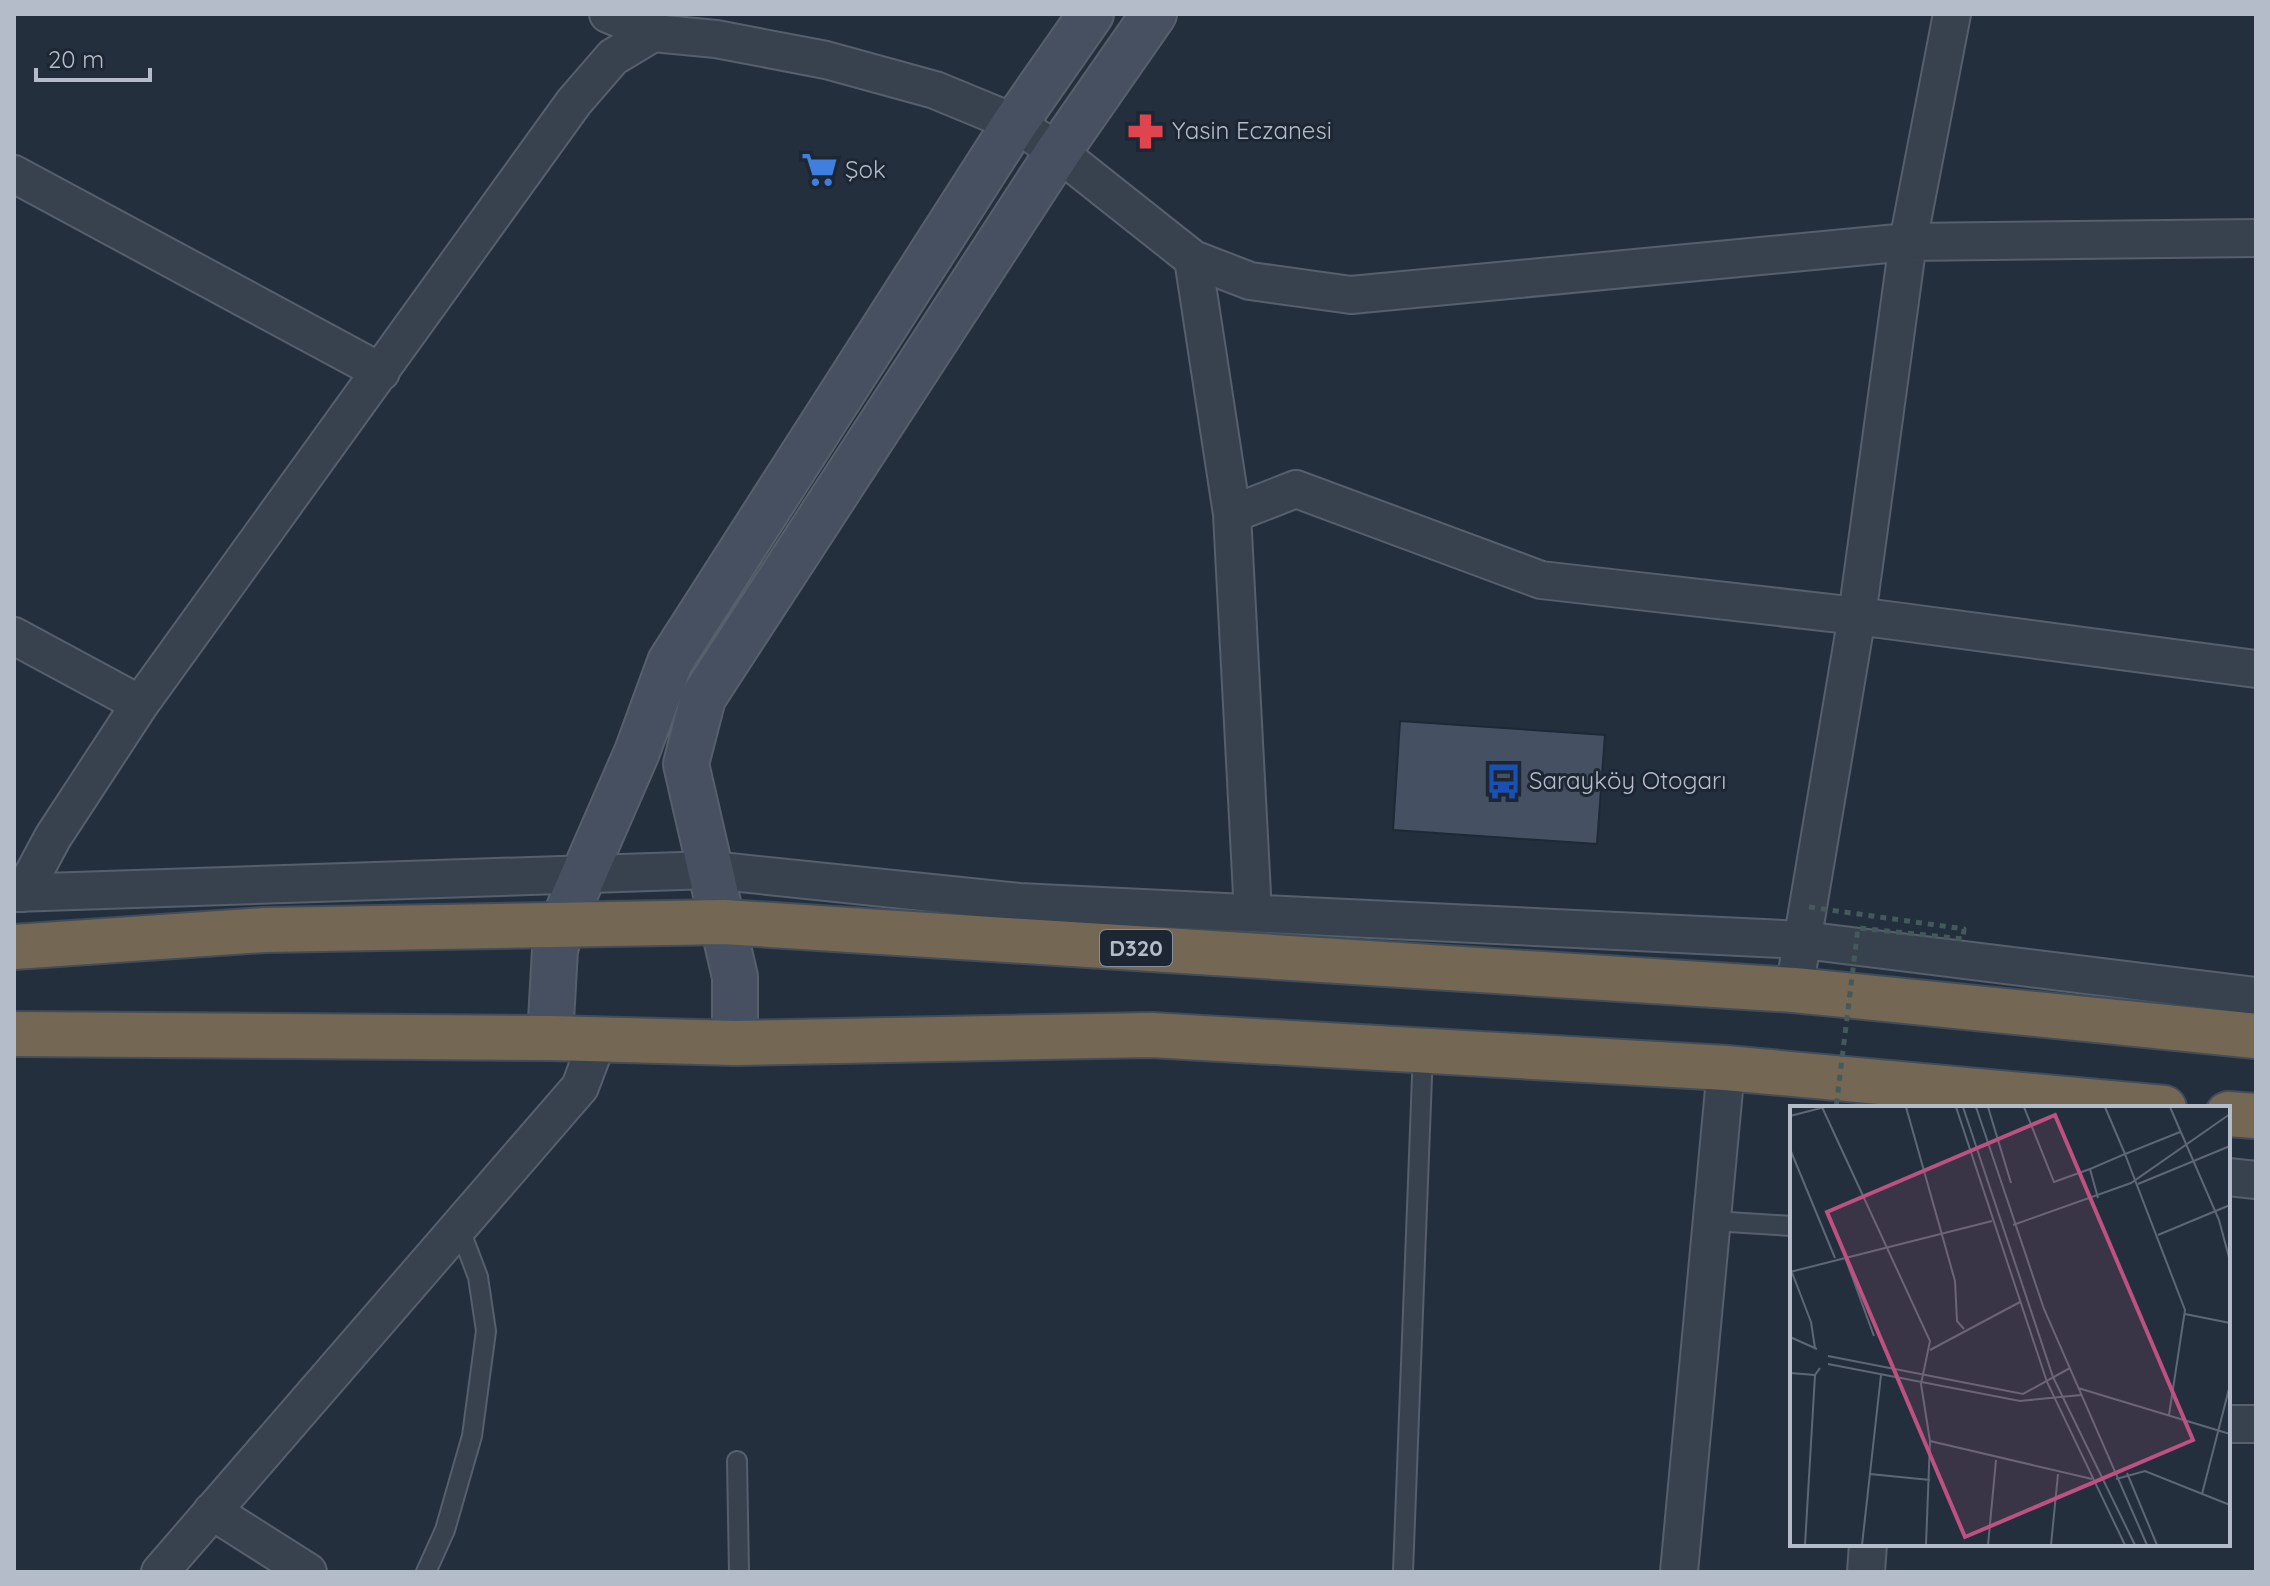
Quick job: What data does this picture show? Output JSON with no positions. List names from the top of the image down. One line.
{"streets":{"highway":["D320"]},"places":{"pharmacy":["Yasin Eczanesi"],"supermarket":["Şok"],"bus stop":["Sarayköy Otogarı"]},"scale_bar":"20 m"}
